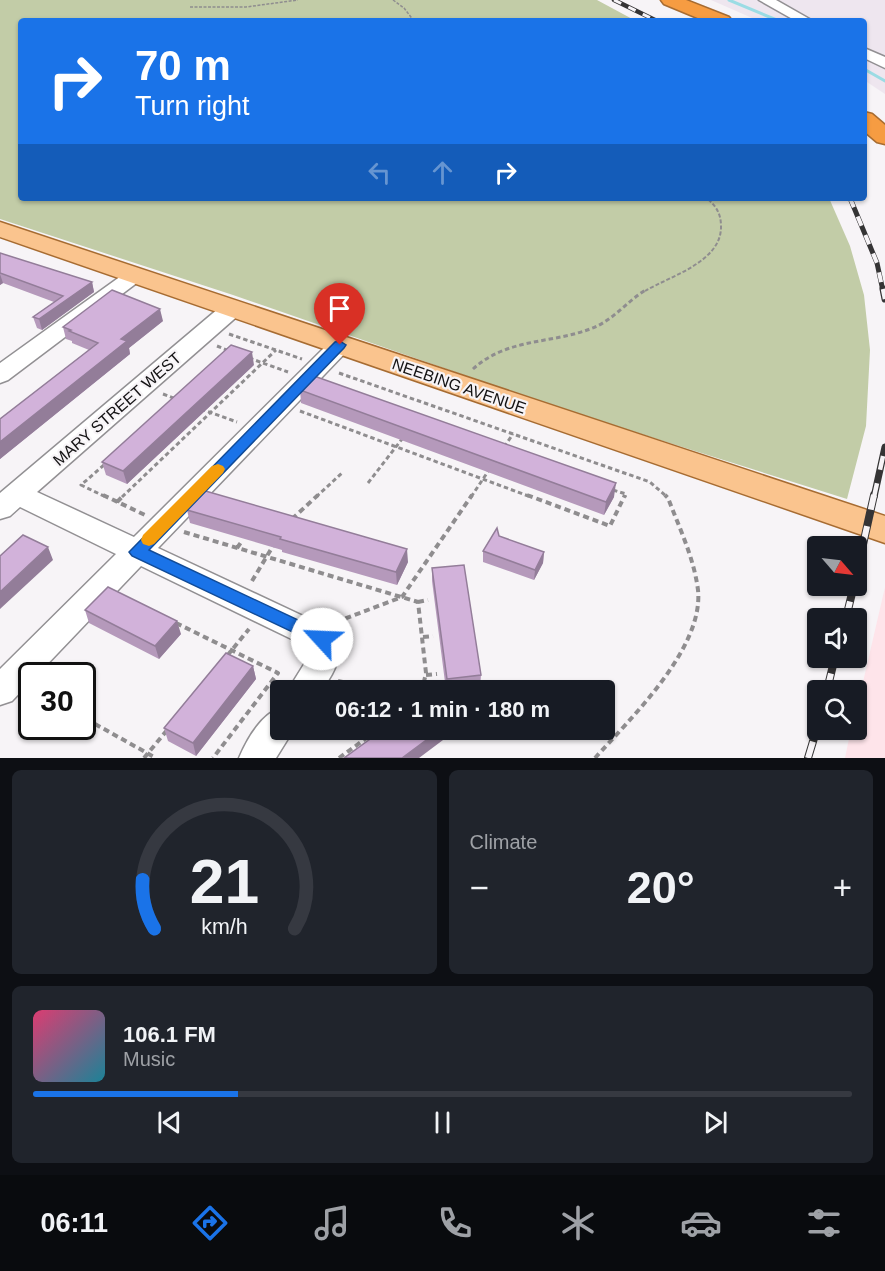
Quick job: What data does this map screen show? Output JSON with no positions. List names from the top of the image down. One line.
{"streets":{"main road":["NEEBING AVENUE"],"street":["MARY STREET WEST"]},"crossings":[["NEEBING AVENUE","MARY STREET WEST"]],"north":"bottom right","page":{"turn":["70 m","Turn right"],"limit":"30","trip":"06:12 · 1 min · 180 m","tile":"Climate","heat":["−","20°","+"],"song":["106.1 FM","Music"],"tabs":"06:11","gauge":["21","km/h"]}}
